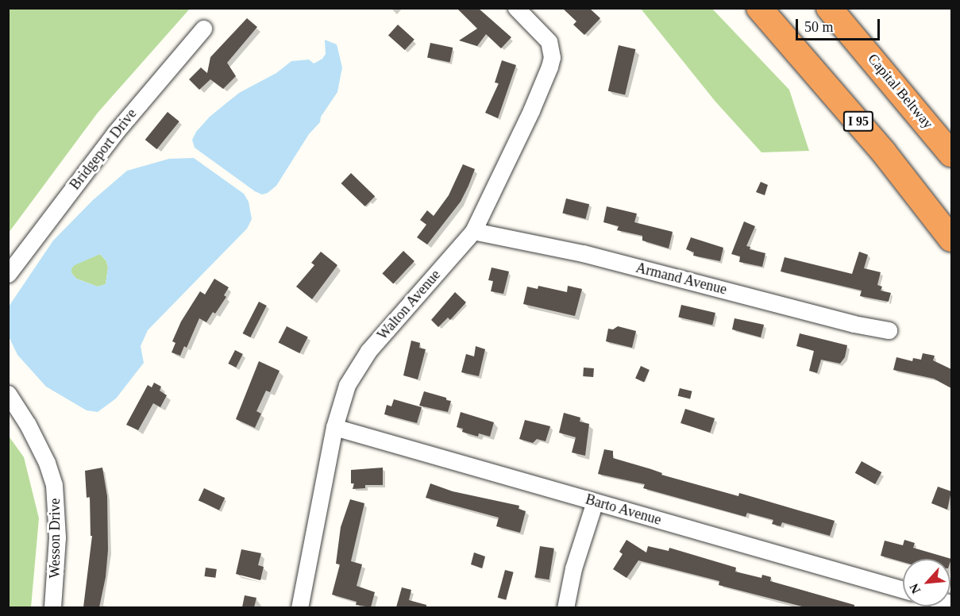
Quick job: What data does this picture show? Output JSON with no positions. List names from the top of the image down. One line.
{"streets":{"highway":["Capital Beltway","I 95"],"street":["Bridgeport Drive","Armand Avenue","Walton Avenue","Barto Avenue","Wesson Drive"]},"crossings":[["Armand Avenue","Walton Avenue"],["Walton Avenue","Barto Avenue"]],"scale_bar":"50 m","north":"bottom left"}
